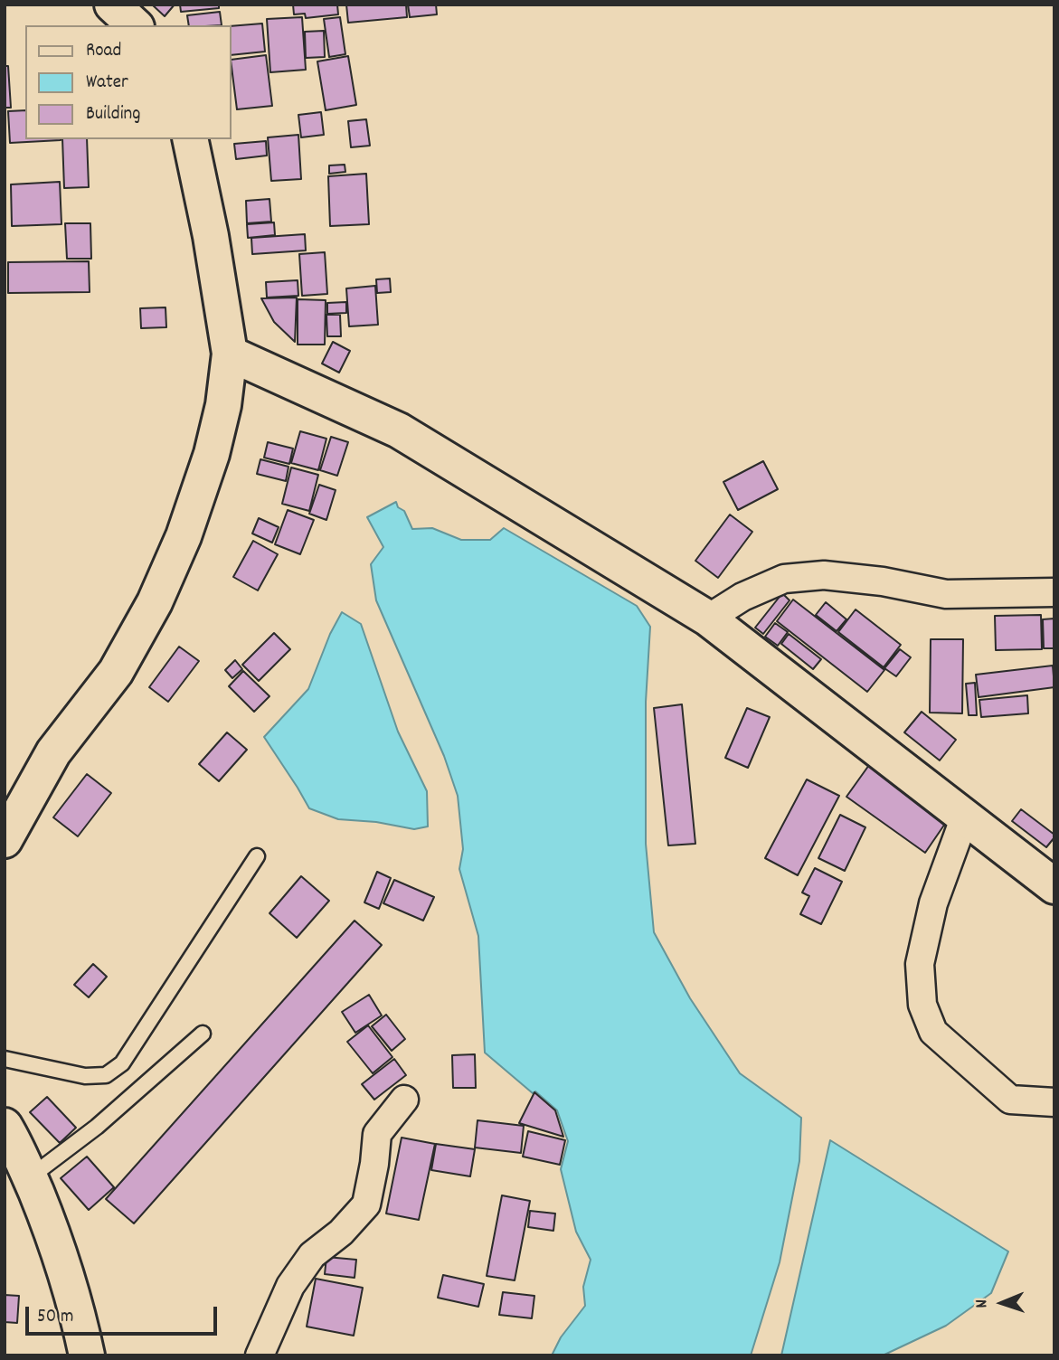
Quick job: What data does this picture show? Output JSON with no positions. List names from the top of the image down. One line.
{"legend":["Road","Water","Building"],"scale_bar":"50 m","north":"left"}
